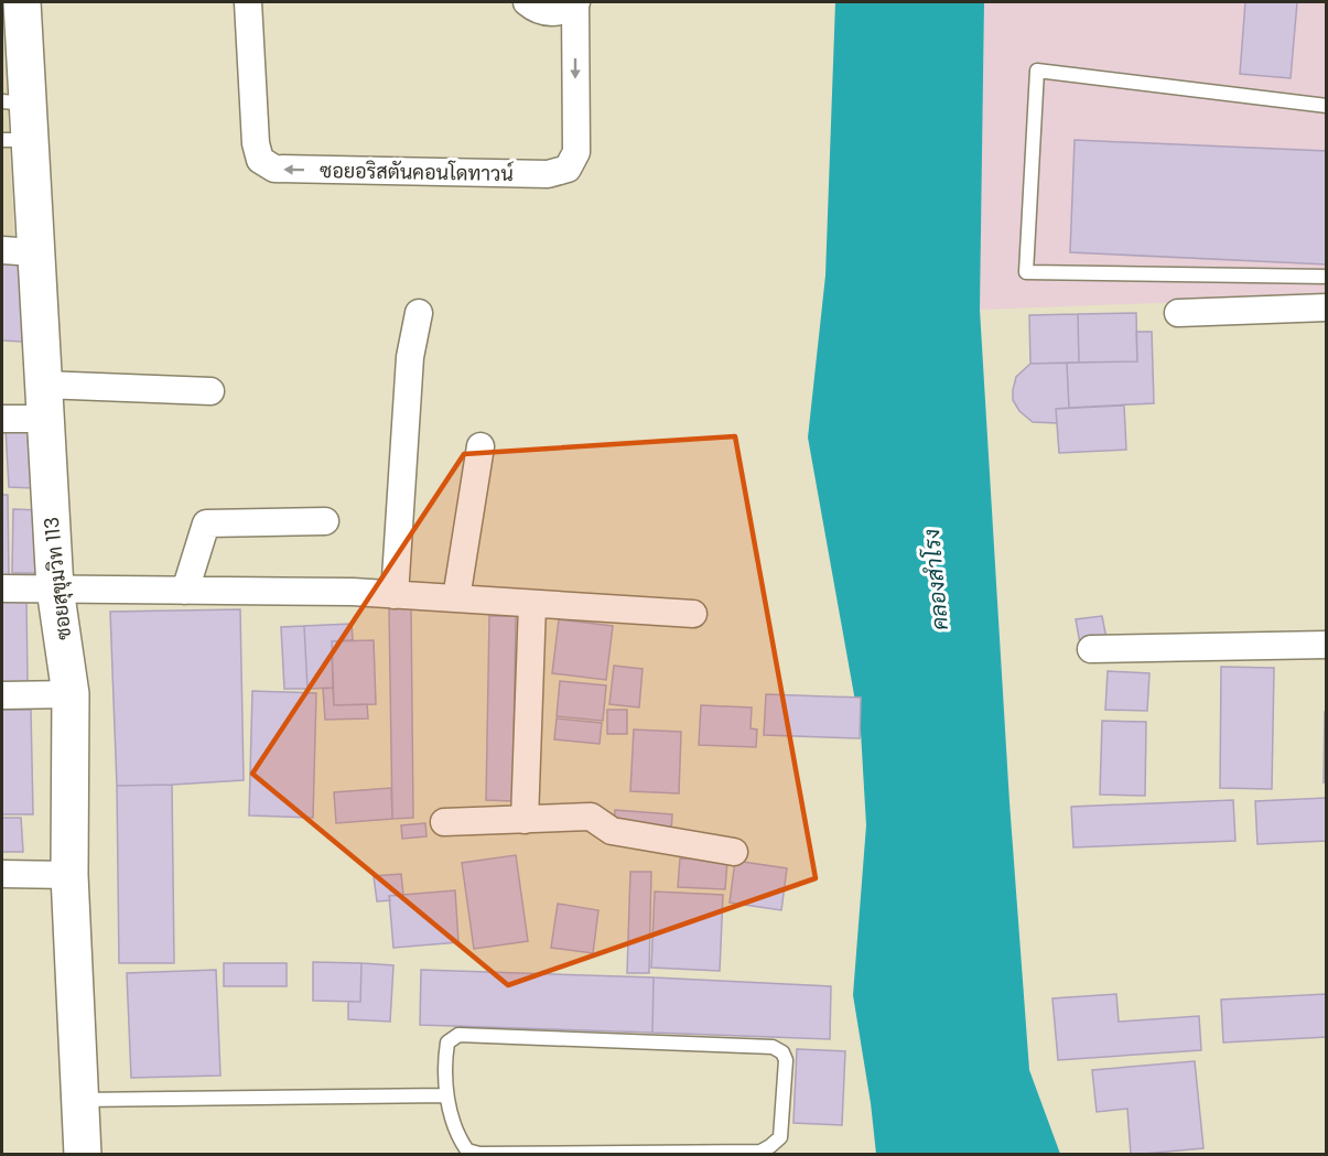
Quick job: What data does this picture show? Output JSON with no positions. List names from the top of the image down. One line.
{"streets":{"main road":["ซอยสุขุมวิท 113"],"street":["ซอยอริสตันคอนโดทาวน์"]},"water":["คลองสำโรง"]}
